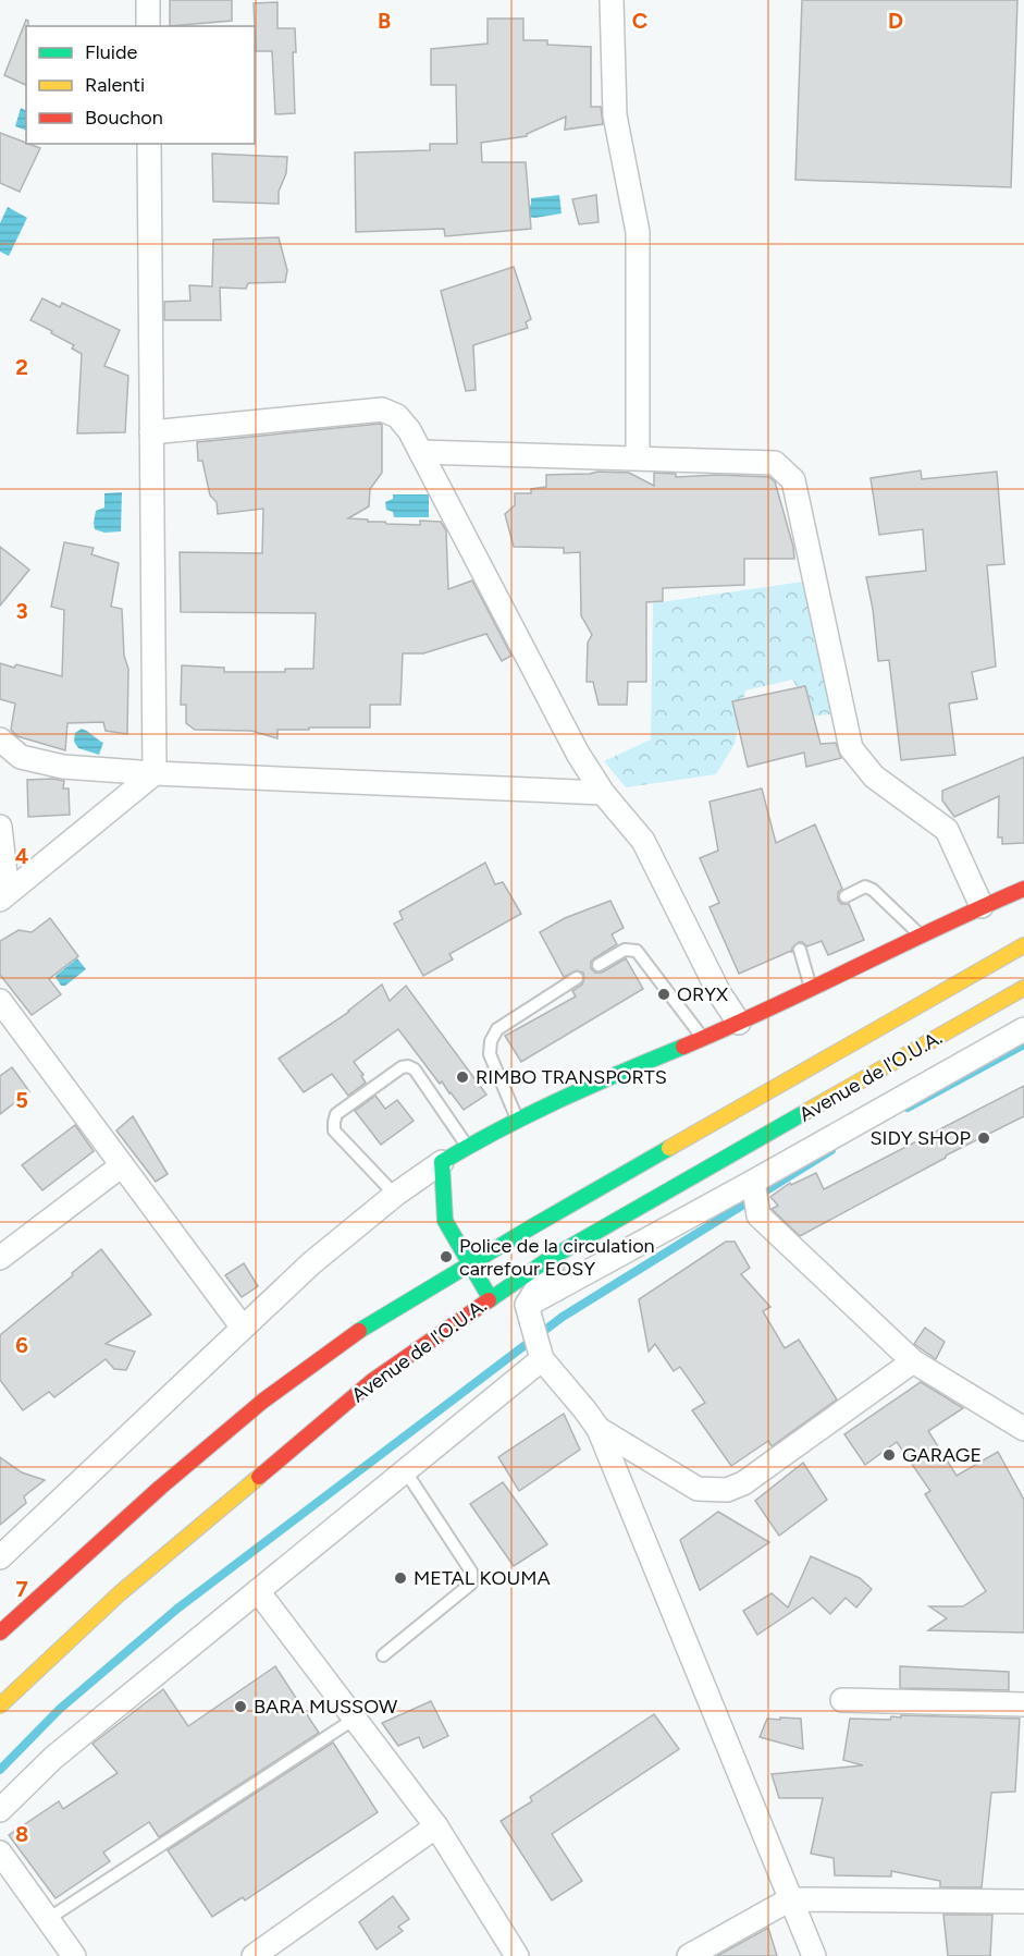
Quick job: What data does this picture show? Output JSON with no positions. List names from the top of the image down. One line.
{"streets":{"main road":["Avenue de l'O.U.A."]},"places":["ORYX","RIMBO TRANSPORTS","SIDY SHOP","Police de la circulation carrefour EOSY","GARAGE","METAL KOUMA","BARA MUSSOW"],"legend":["Fluide","Ralenti","Bouchon"],"grid":{"columns":["B","C","D"],"rows":["2","3","4","5","6","7","8"]}}
